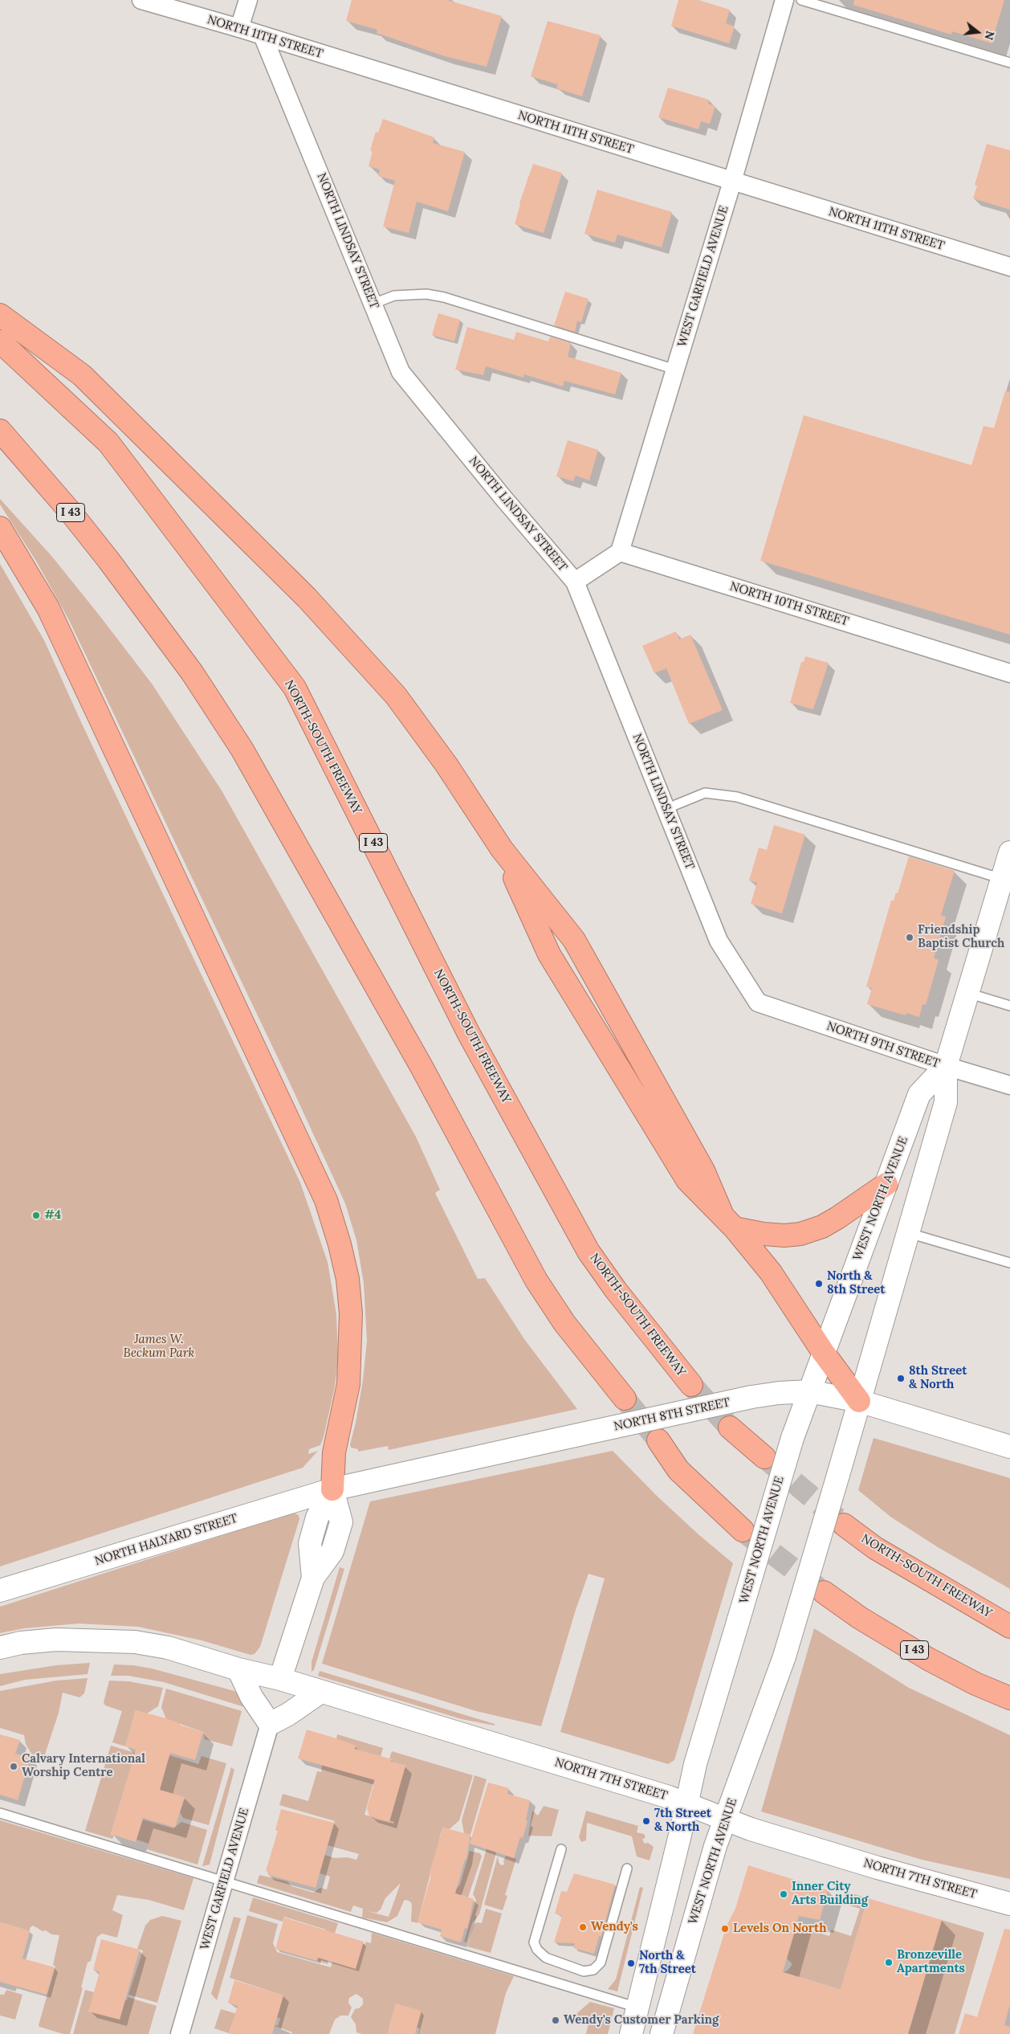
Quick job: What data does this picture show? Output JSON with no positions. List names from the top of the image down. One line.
{"streets":{"highway":["I 43","NORTH-SOUTH FREEWAY"],"main road":["WEST NORTH AVENUE","NORTH 8TH STREET","NORTH HALYARD STREET","NORTH 7TH STREET"],"street":["NORTH 11TH STREET","NORTH LINDSAY STREET","WEST GARFIELD AVENUE","NORTH 10TH STREET","NORTH 9TH STREET"]},"crossings":[["NORTH 11TH STREET","NORTH LINDSAY STREET"],["NORTH 11TH STREET","WEST GARFIELD AVENUE"],["NORTH LINDSAY STREET","NORTH 9TH STREET"],["WEST GARFIELD AVENUE","NORTH 10TH STREET"],["NORTH 9TH STREET","WEST NORTH AVENUE"],["WEST NORTH AVENUE","NORTH 8TH STREET"],["WEST NORTH AVENUE","NORTH 7TH STREET"],["NORTH 8TH STREET","NORTH HALYARD STREET"]],"parks":["James W. Beckum Park"],"places":["Friendship Baptist Church","#4","North & 8th Street","8th Street & North","Calvary International Worship Centre","7th Street & North","Inner City Arts Building","Wendy's","Levels On North","Bronzeville Apartments","North & 7th Street","Wendy's Customer Parking"],"north":"right"}
